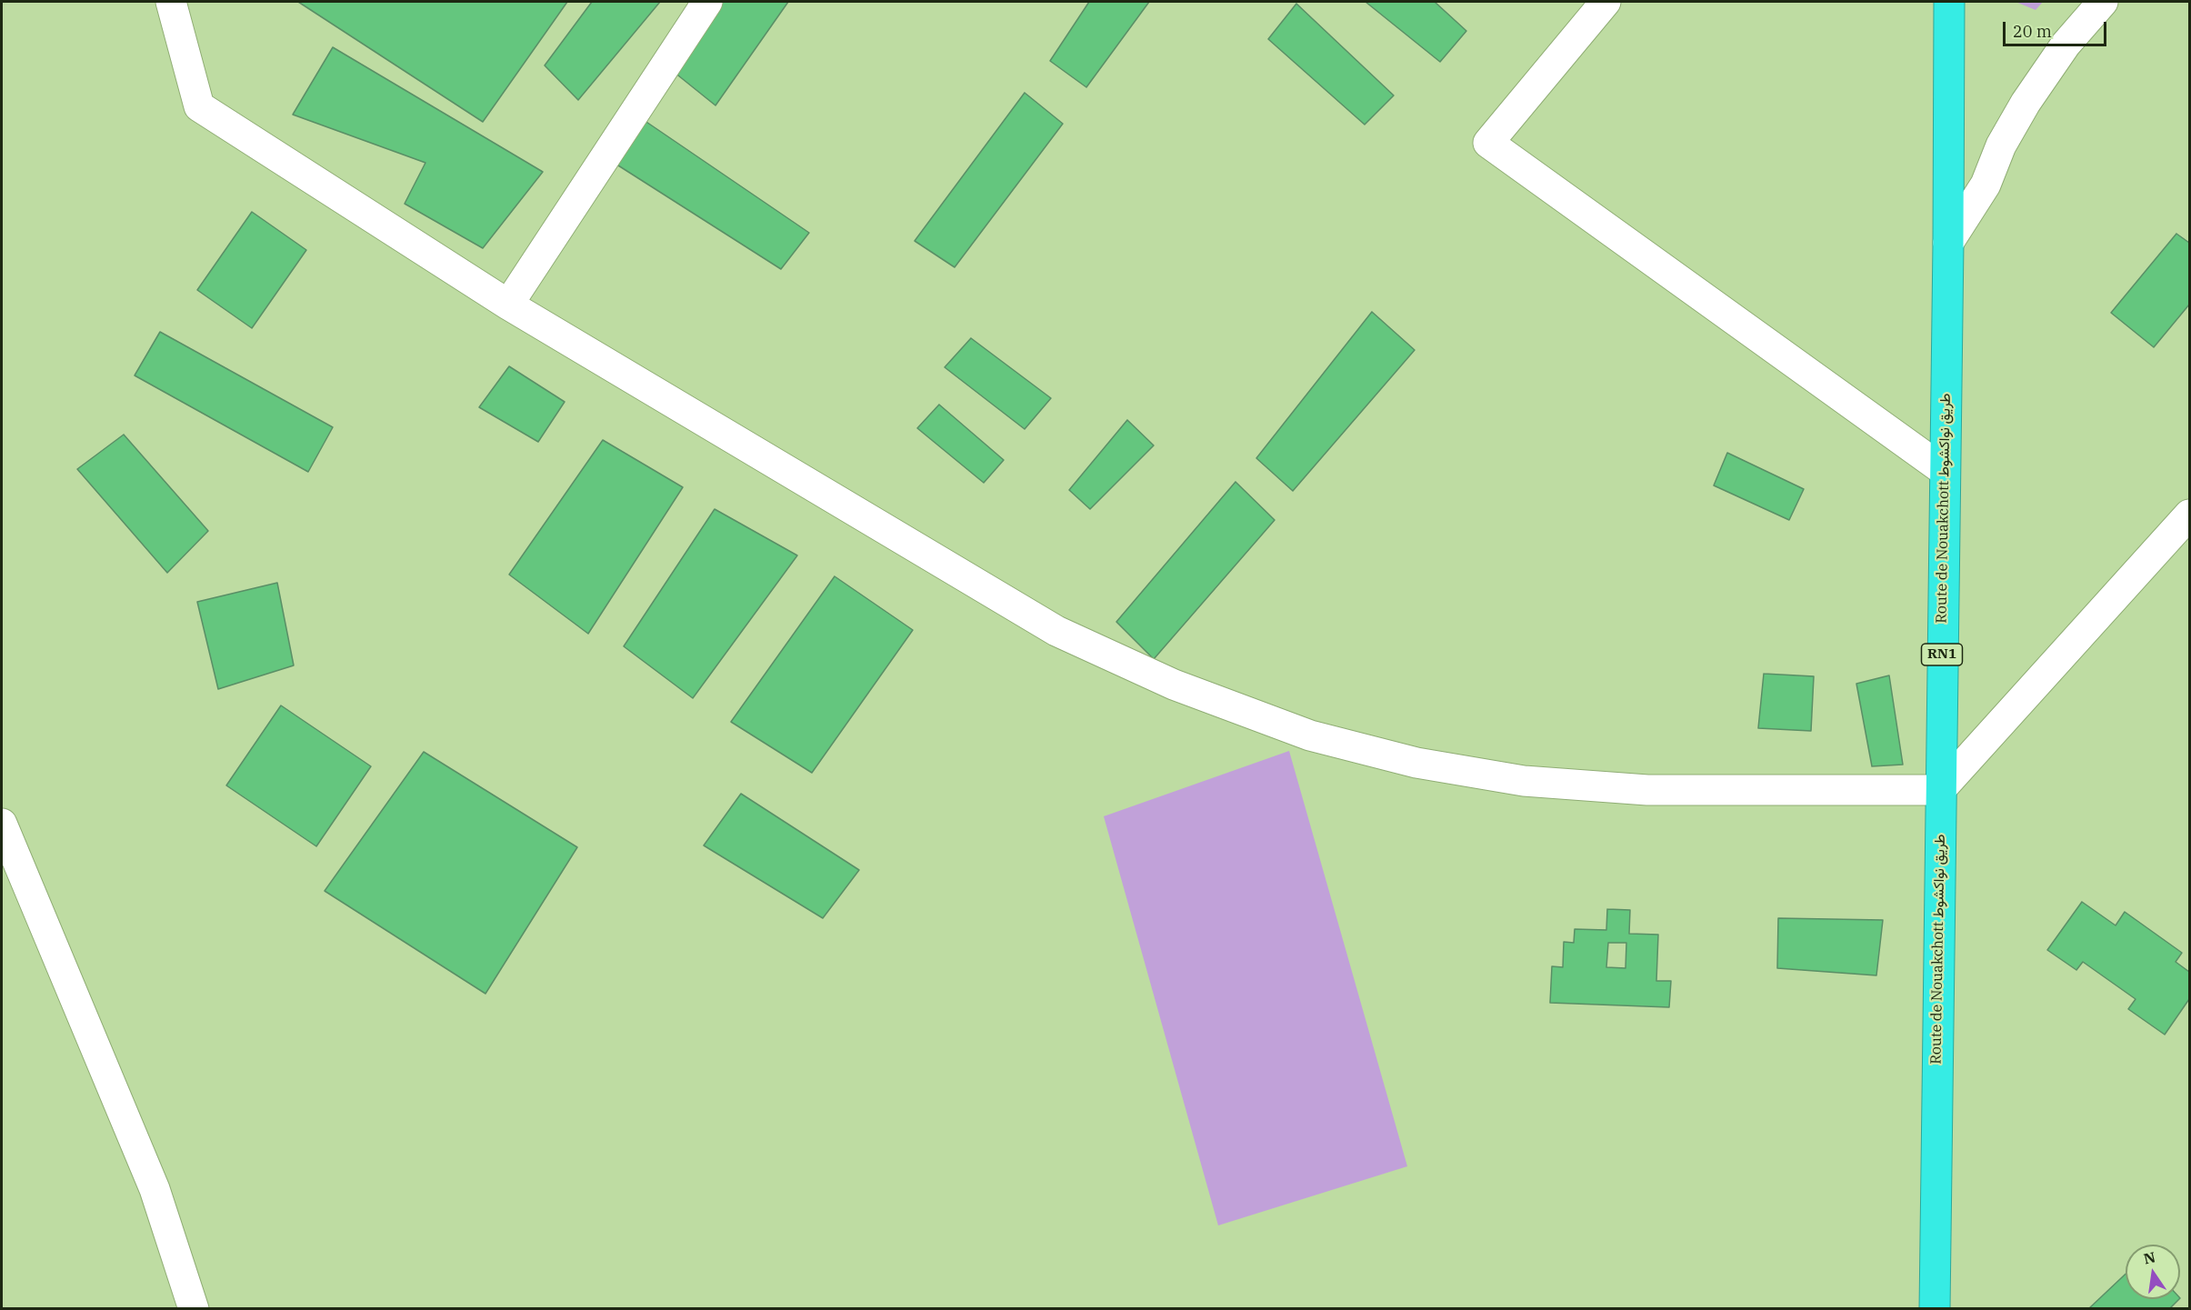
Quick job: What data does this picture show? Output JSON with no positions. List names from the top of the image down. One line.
{"streets":{"highway":["Route de Nouakchott طريق نواكشوط","RN1"]},"scale_bar":"20 m","north":"top"}
